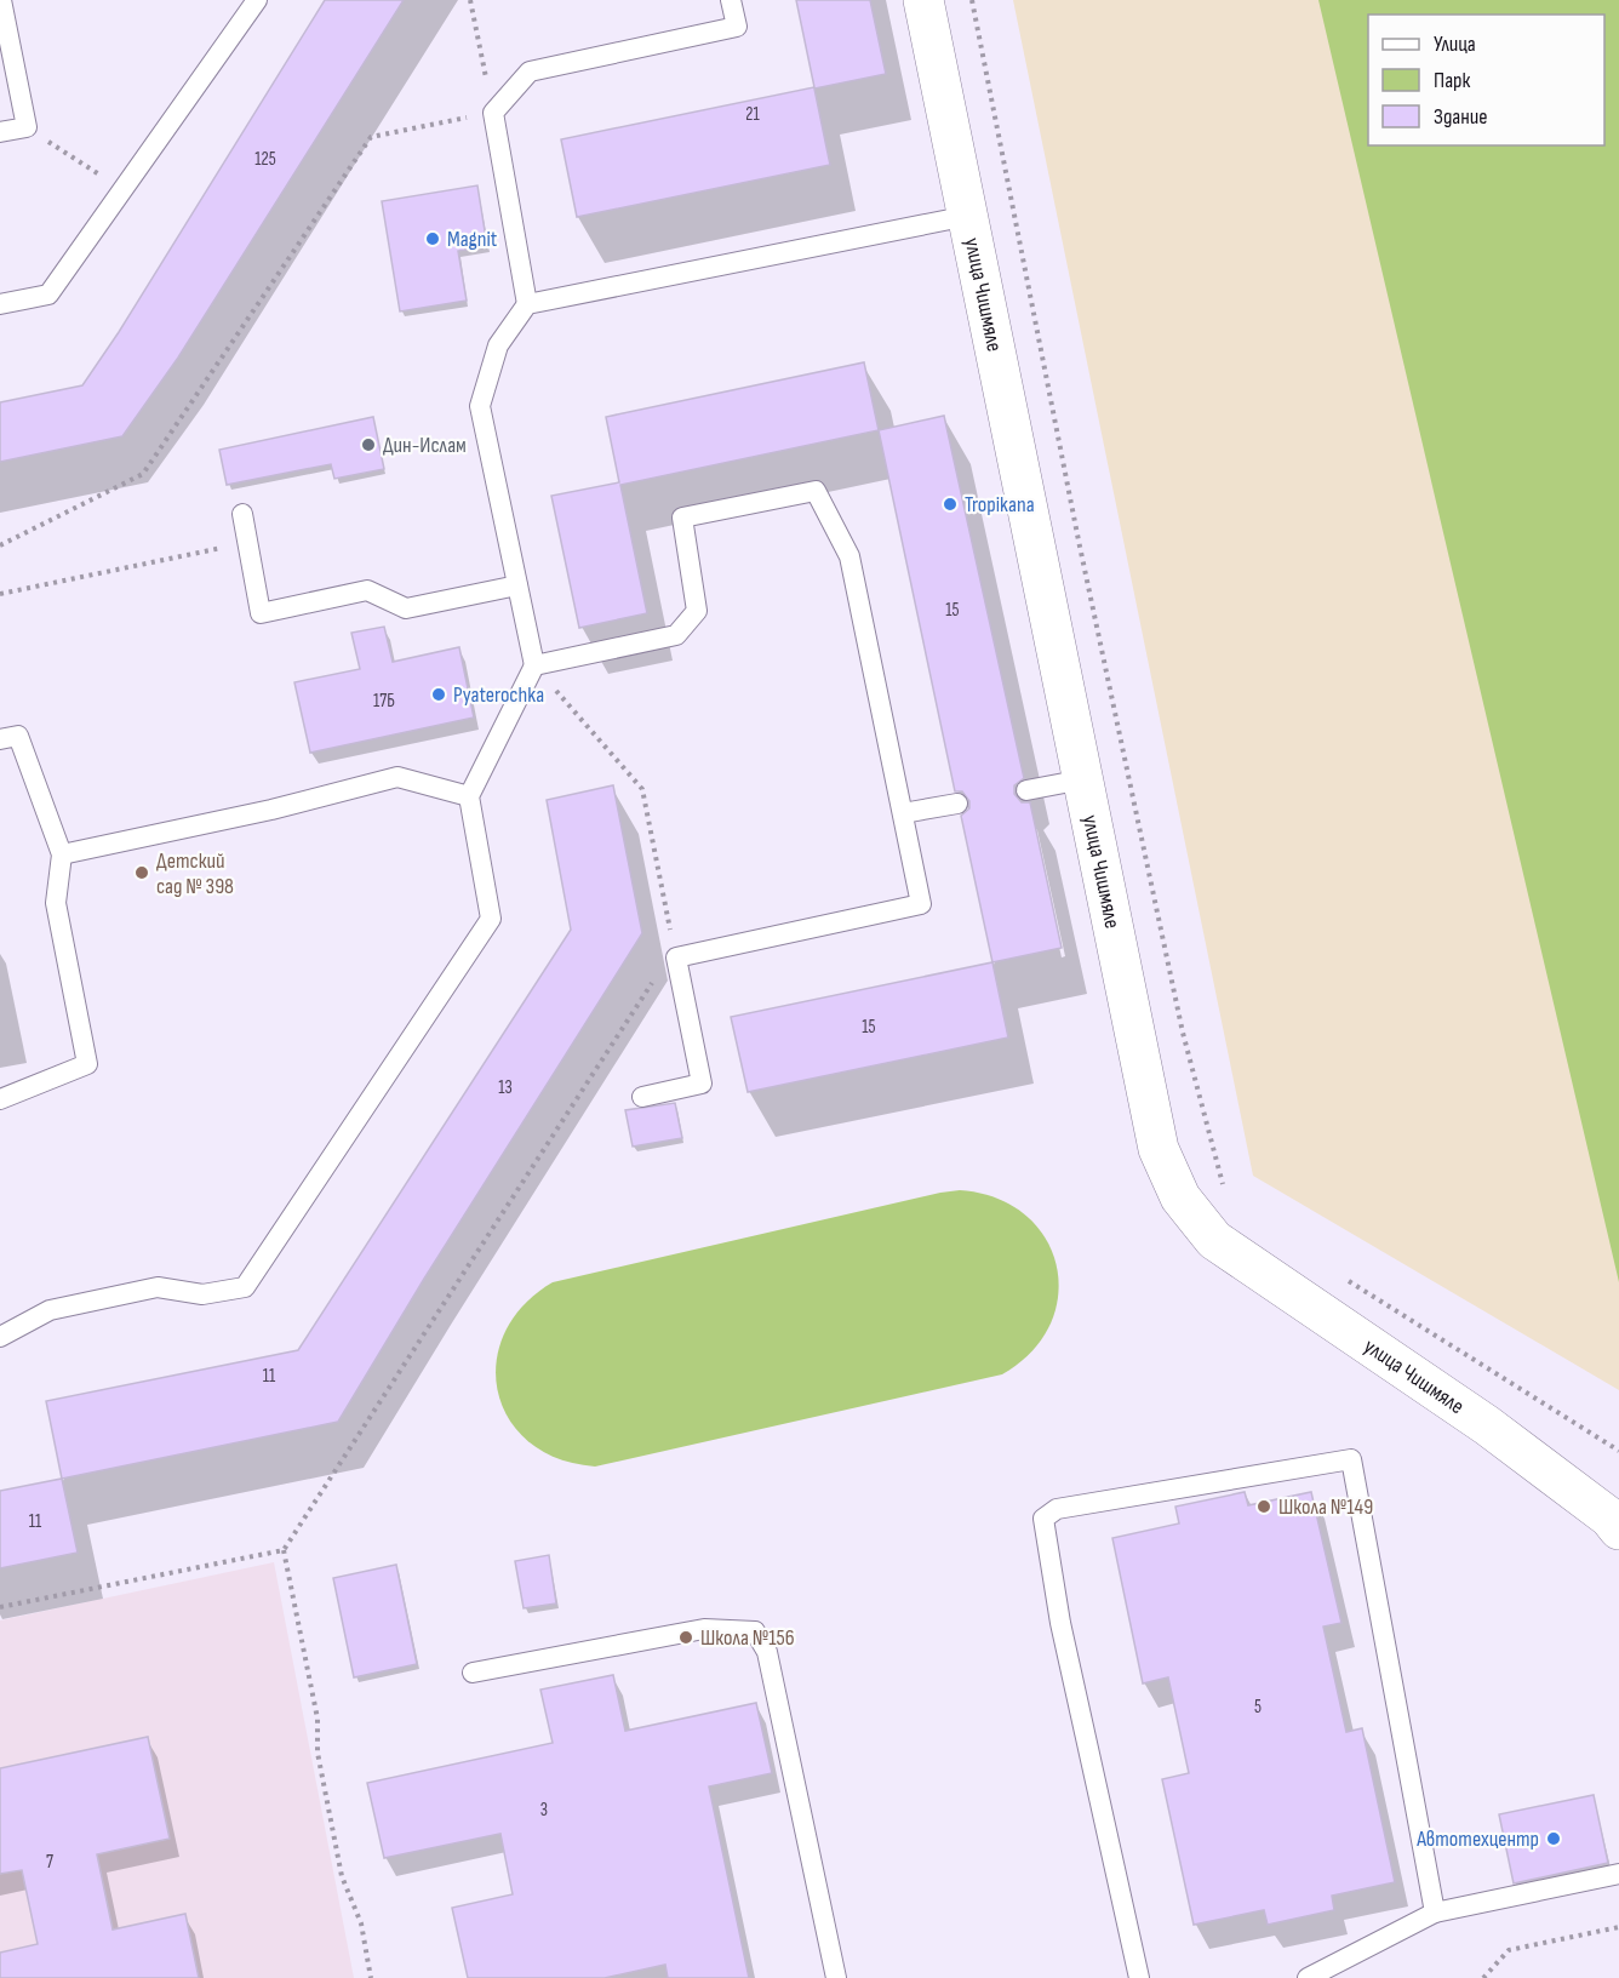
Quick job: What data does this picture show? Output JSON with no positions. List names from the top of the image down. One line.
{"streets":{"street":["улица Чишмяле"]},"places":["Magnit","Дин-Ислам","Tropikana","Pyaterochka","Детский сад № 398","Школа №149","Школа №156","Автотехцентр"],"house_numbers":["21","125","15","17Б","15","13","11","11","5","3","7"],"legend":["Улица","Парк","Здание"]}
